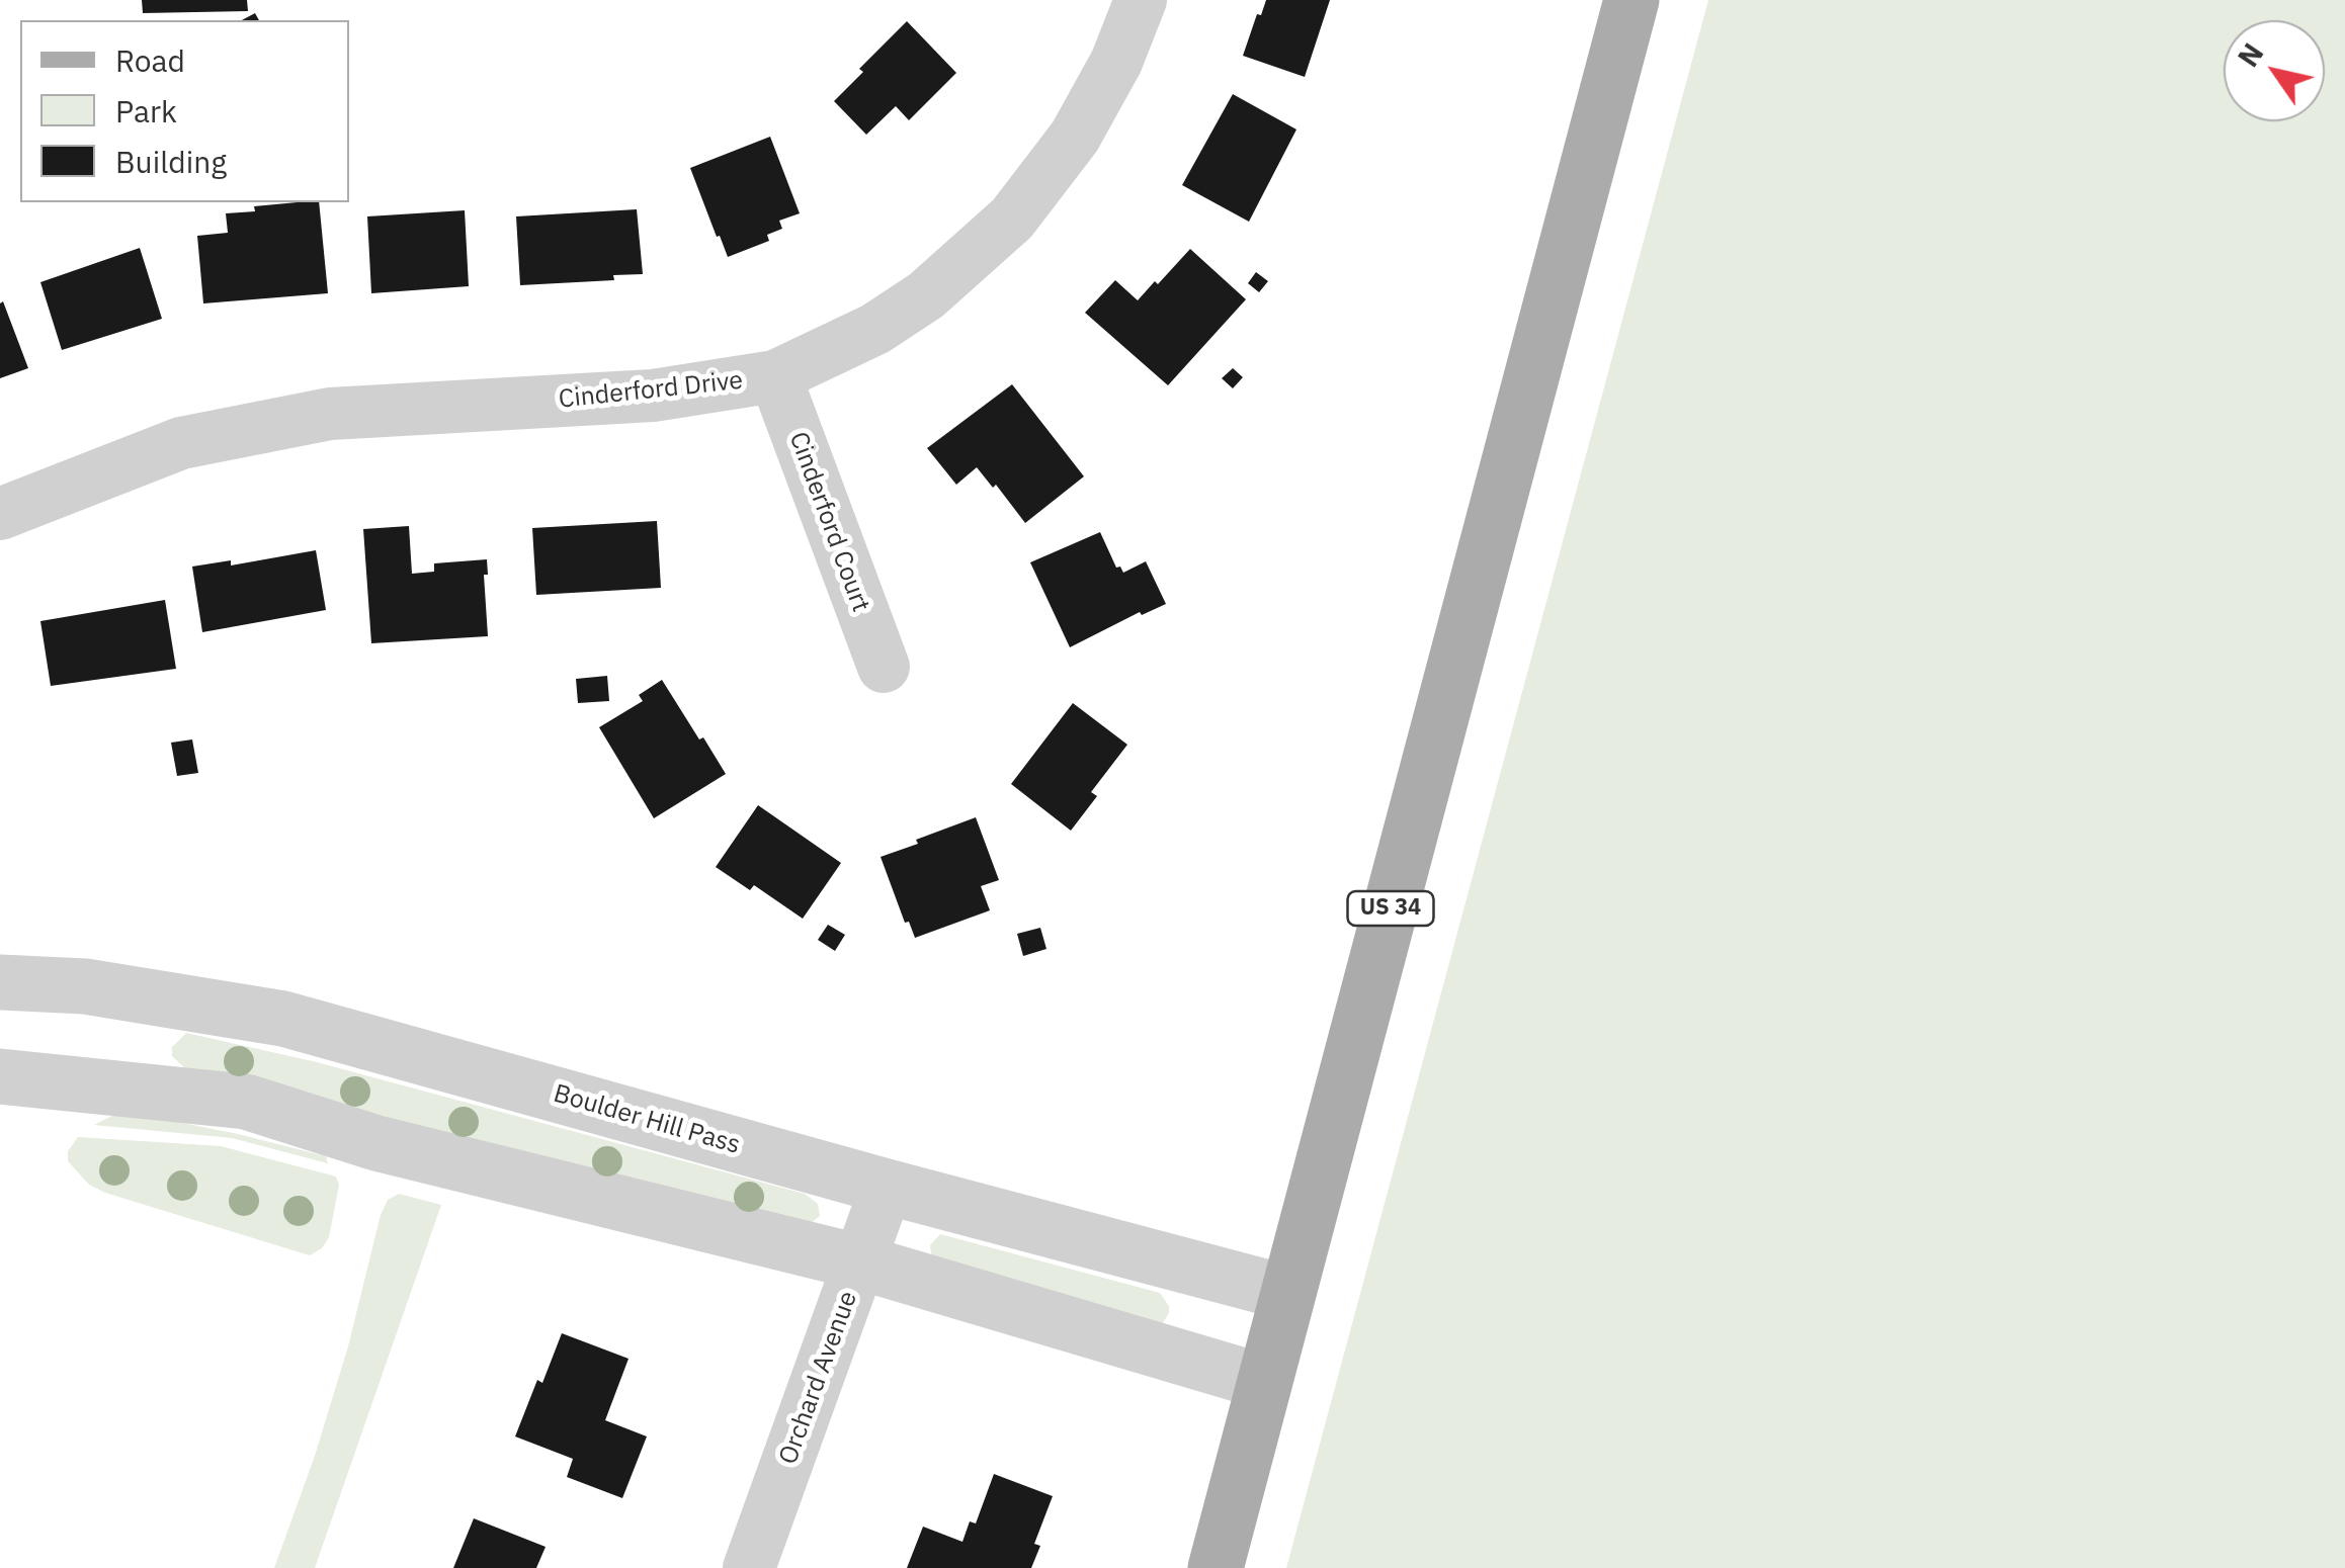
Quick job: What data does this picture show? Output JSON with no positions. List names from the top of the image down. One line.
{"streets":{"main road":["US 34"],"street":["Cinderford Drive","Cinderford Court","Boulder Hill Pass","Orchard Avenue"]},"crossings":[["Cinderford Drive","Cinderford Court"],["US 34","Boulder Hill Pass"],["Boulder Hill Pass","Orchard Avenue"]],"legend":["Road","Park","Building"],"north":"top left"}
